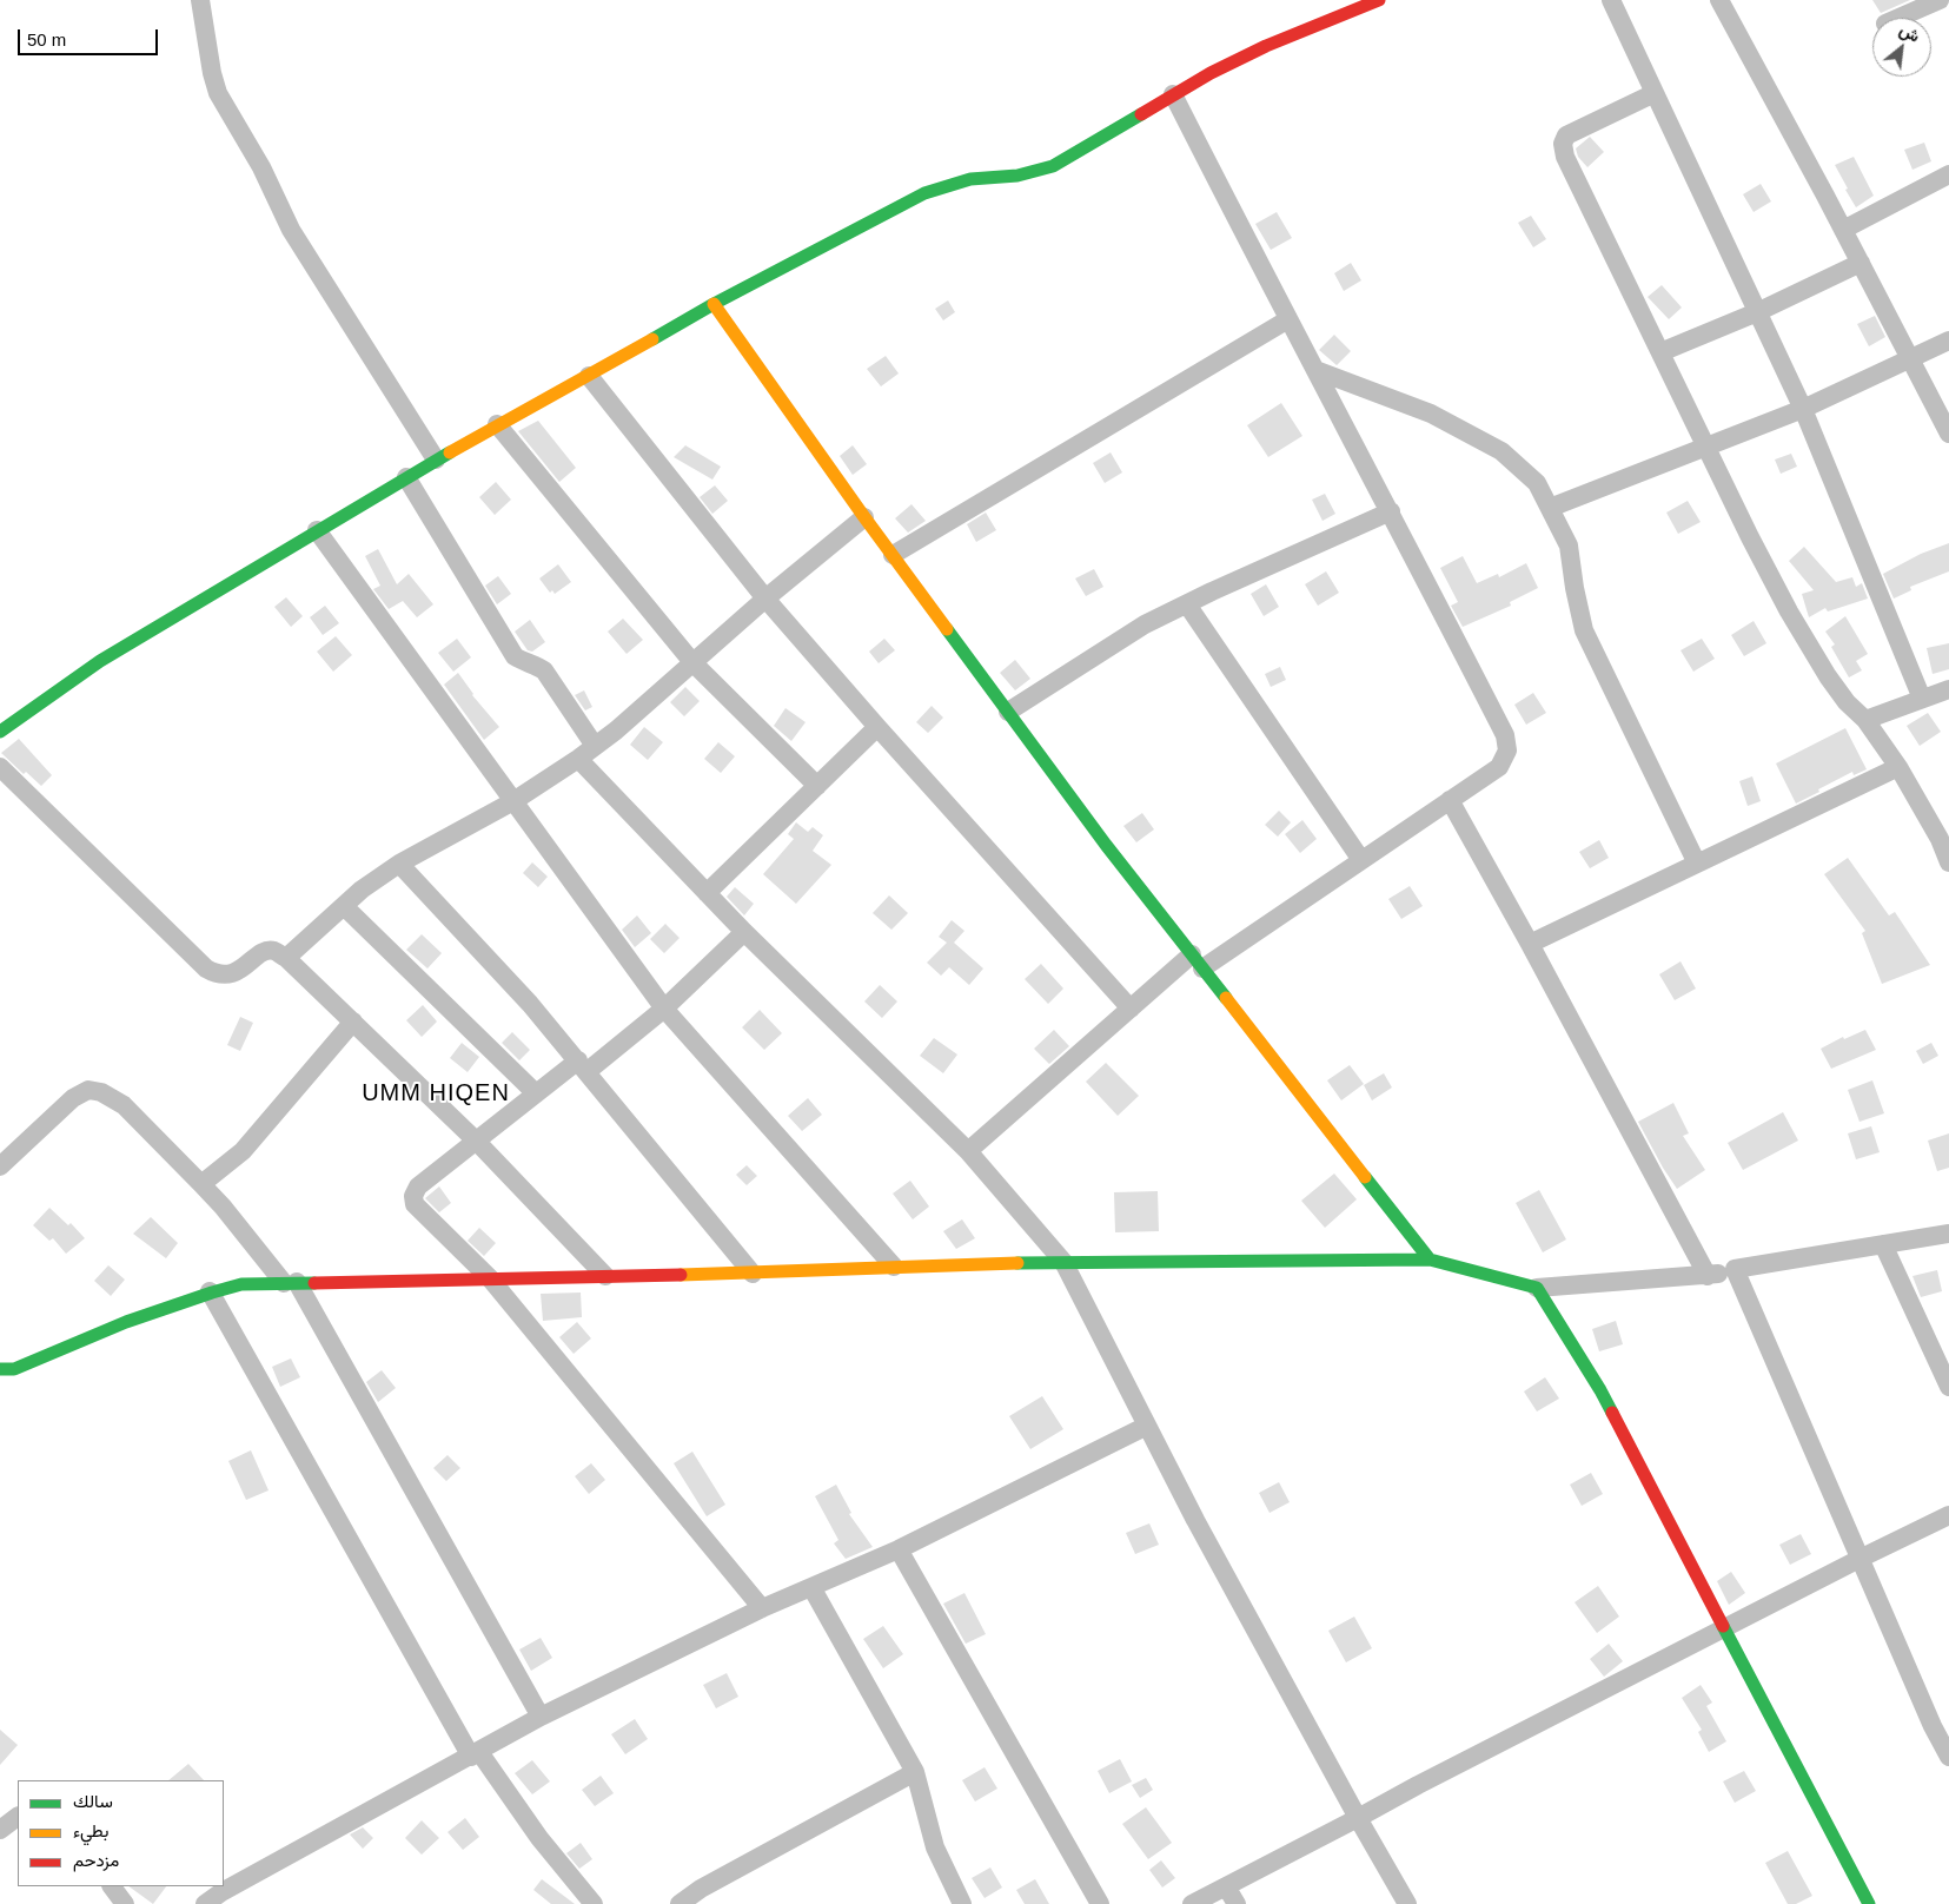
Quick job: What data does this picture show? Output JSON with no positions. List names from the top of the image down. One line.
{"districts":["UMM HIQEN"],"legend":["سالك","بطيء","مزدحم"],"scale_bar":"50 m","north":"top right"}
